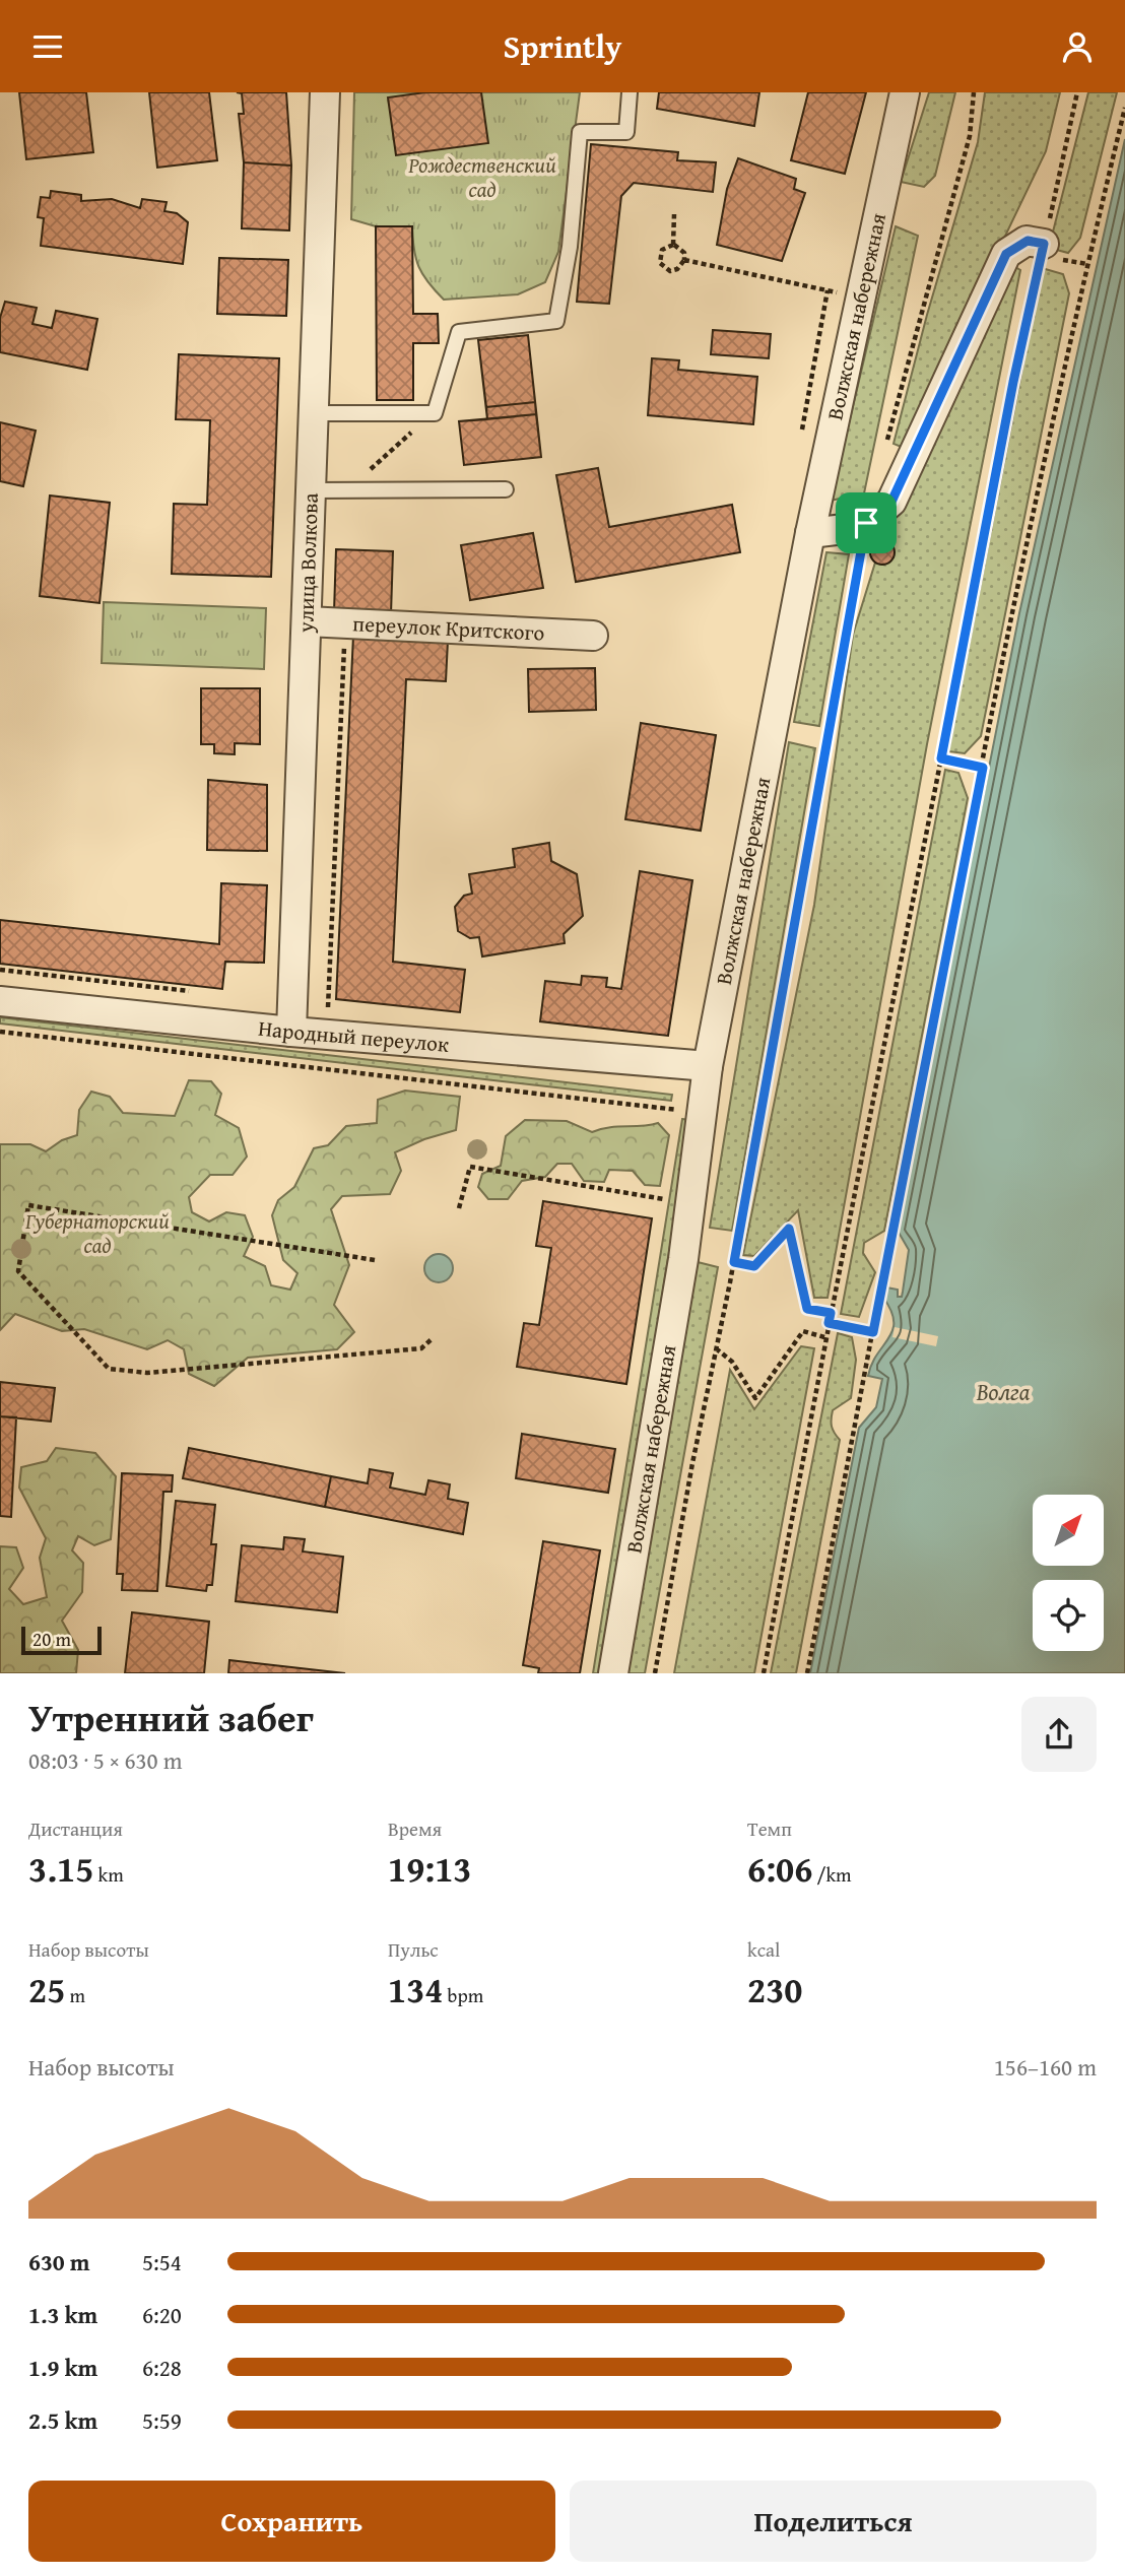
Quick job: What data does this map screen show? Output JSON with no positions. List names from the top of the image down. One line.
{"streets":{"street":["Волжская набережная","улица Волкова","переулок Критского","Народный переулок"]},"crossings":[["Волжская набережная","Народный переулок"],["улица Волкова","переулок Критского"],["улица Волкова","Народный переулок"]],"water":["Волга"],"parks":["Рождественский сад","Губернаторский сад"],"scale_bar":"20 m","north":"top right","page":{"header":"Sprintly","scale":"20 m","heading":["Утренний забег","08:03 · 5 × 630 m"],"stats":[["Дистанция","3.15 km"],["Время","19:13"],["Темп","6:06 /km"],["Набор высоты","25 m"],["Пульс","134 bpm"],["kcal","230"]],"chart":["Набор высоты","156–160 m"],"list":[{"name":"630 m","note":"5:54"},{"name":"1.3 km","note":"6:20"},{"name":"1.9 km","note":"6:28"},{"name":"2.5 km","note":"5:59"}],"buttons":["Сохранить","Поделиться"]}}
